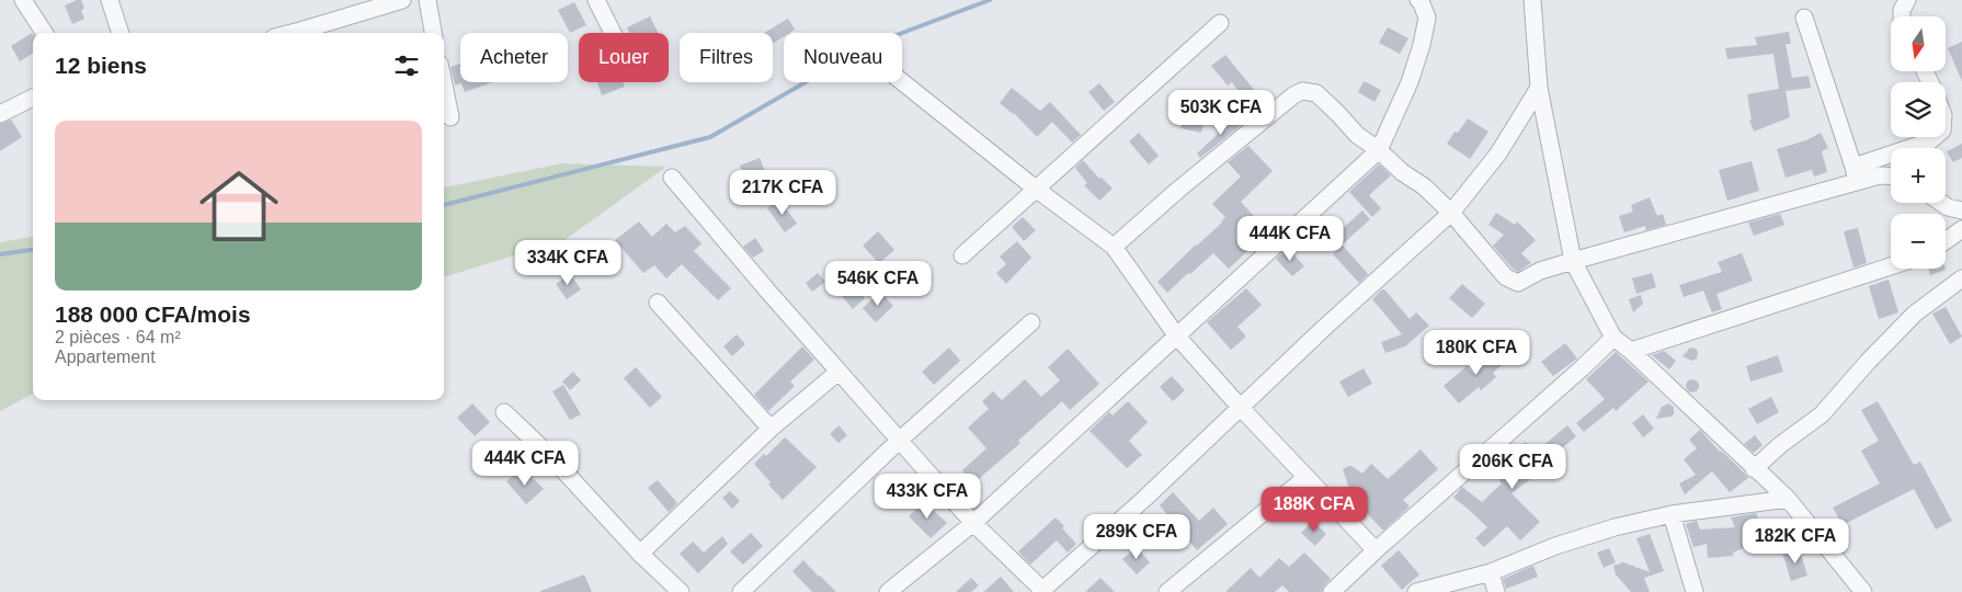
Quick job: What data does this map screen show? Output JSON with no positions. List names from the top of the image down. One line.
{"north":"bottom","page":{"map_buttons":["+","−"],"chip":["Acheter","Louer","Filtres","Nouveau"],"heading":"12 biens","price":["503K CFA","217K CFA","444K CFA","334K CFA","546K CFA","180K CFA","444K CFA","206K CFA","433K CFA","188K CFA","289K CFA","182K CFA"],"list":[{"name":"188 000 CFA/mois","note":"2 pièces · 64 m² · Appartement"}]}}
